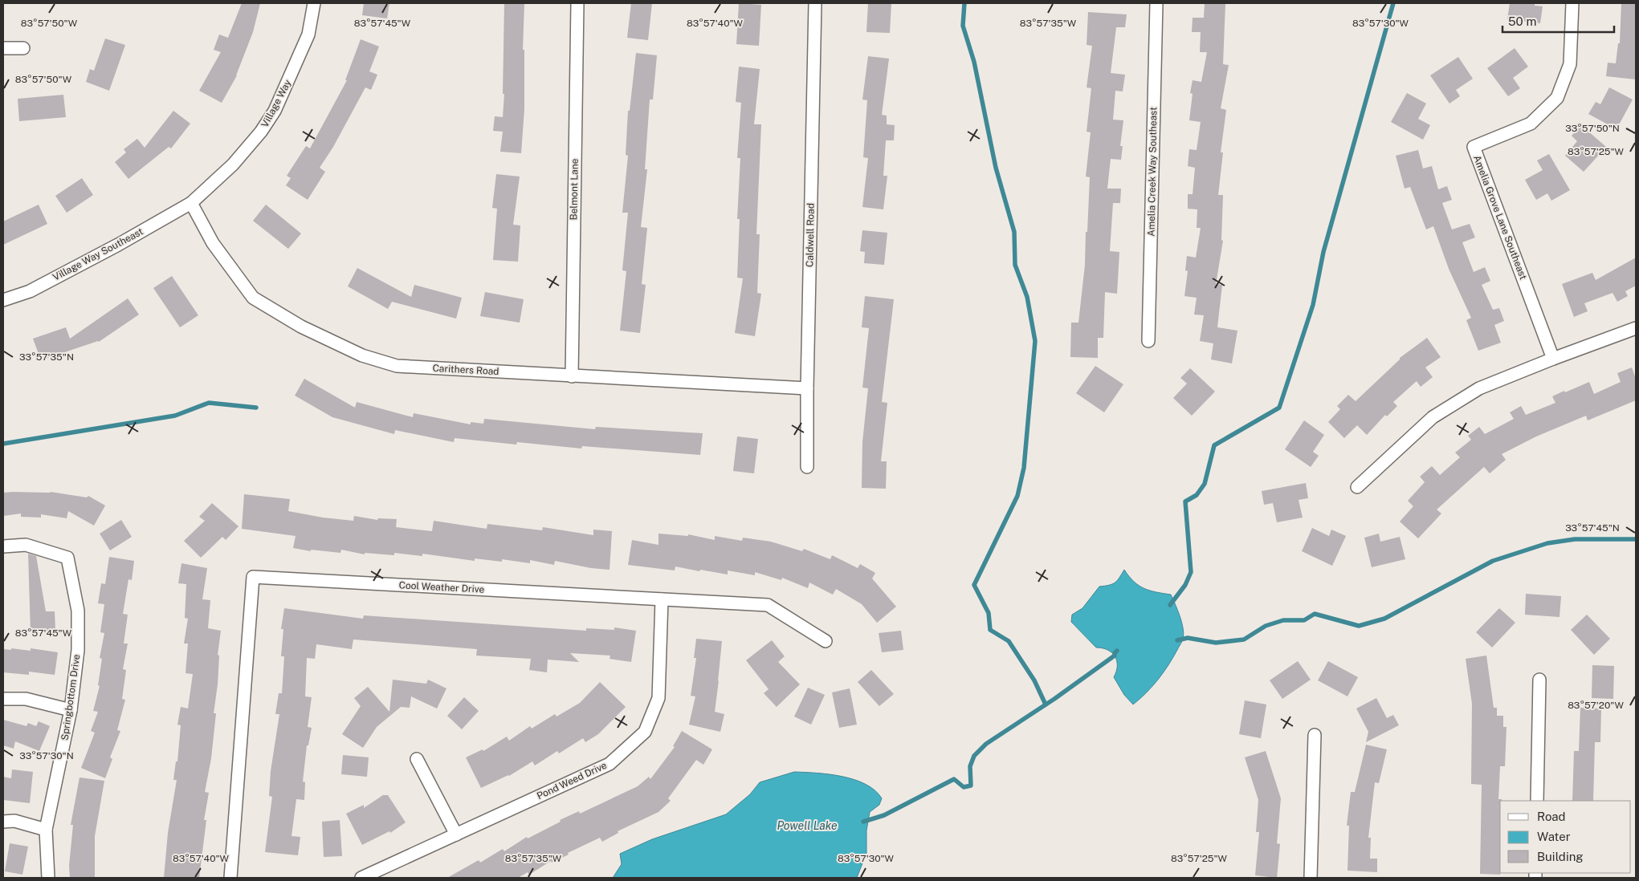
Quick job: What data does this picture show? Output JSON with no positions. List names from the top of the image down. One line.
{"streets":{"street":["Village Way","Amelia Creek Way Southeast","Belmont Lane","Amelia Grove Lane Southeast","Caldwell Road","Village Way Southeast","Carithers Road","Cool Weather Drive","Springbottom Drive","Pond Weed Drive"]},"crossings":[["Village Way","Village Way Southeast"],["Village Way","Carithers Road"],["Belmont Lane","Carithers Road"],["Caldwell Road","Carithers Road"],["Village Way Southeast","Carithers Road"],["Cool Weather Drive","Pond Weed Drive"]],"water":["Powell Lake"],"legend":["Road","Water","Building"],"scale_bar":"50 m","coordinates":["83°57'50\"W","83°57'45\"W","83°57'40\"W","83°57'35\"W","83°57'30\"W","33°57'50\"N","83°57'25\"W","33°57'35\"N","33°57'45\"N","83°57'20\"W","33°57'30\"N"]}
